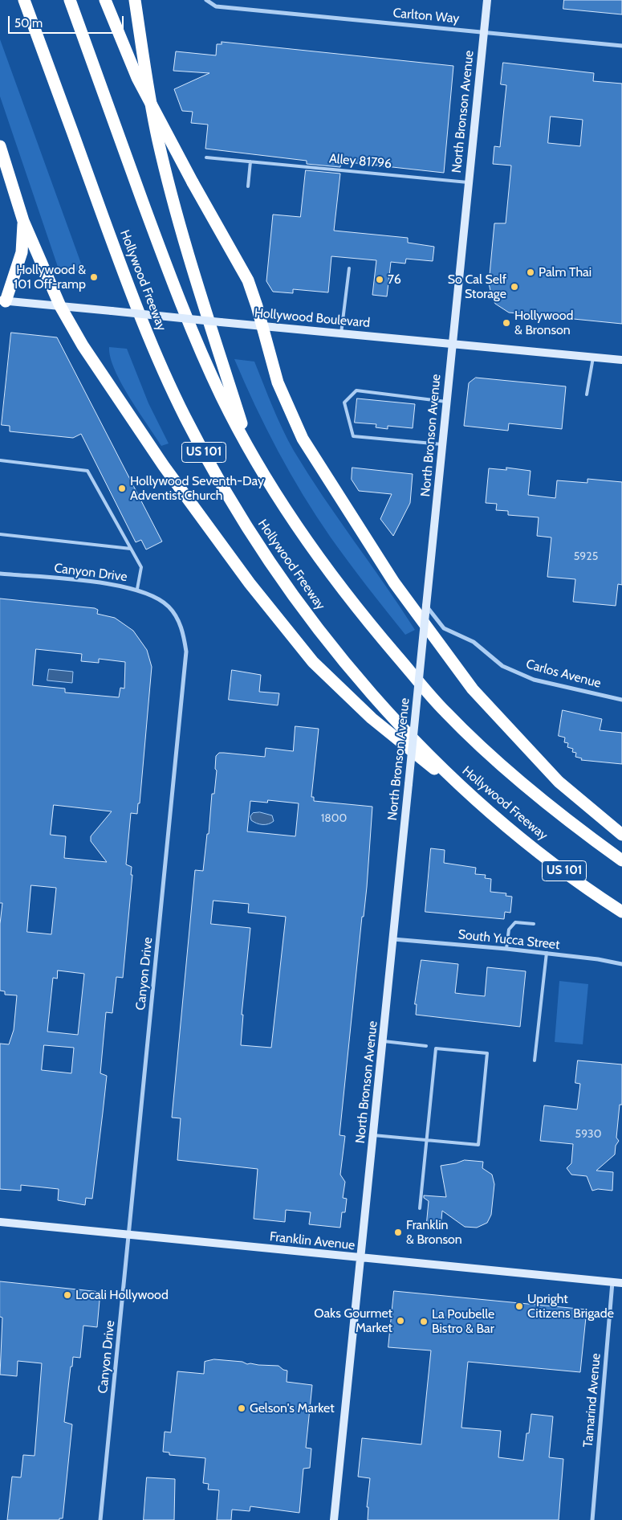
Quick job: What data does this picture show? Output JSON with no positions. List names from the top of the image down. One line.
{"streets":{"highway":["Hollywood Freeway","US 101"],"street":["Carlton Way","North Bronson Avenue","Hollywood Boulevard","Canyon Drive","Carlos Avenue","South Yucca Street","Franklin Avenue","Tamarind Avenue"],"lane":["Alley 81796"]},"crossings":[["Carlton Way","North Bronson Avenue"],["North Bronson Avenue","Alley 81796"],["North Bronson Avenue","Hollywood Boulevard"],["North Bronson Avenue","Carlos Avenue"],["North Bronson Avenue","South Yucca Street"],["North Bronson Avenue","Franklin Avenue"],["Canyon Drive","Franklin Avenue"],["Franklin Avenue","Tamarind Avenue"]],"places":["Palm Thai","Hollywood & 101 Off-ramp","76","So Cal Self Storage","Hollywood & Bronson","Hollywood Seventh-Day Adventist Church","Franklin & Bronson","Locali Hollywood","Upright Citizens Brigade","Oaks Gourmet Market","La Poubelle Bistro & Bar","Gelson's Market"],"house_numbers":["5925","1800","5930"],"scale_bar":"50 m"}
